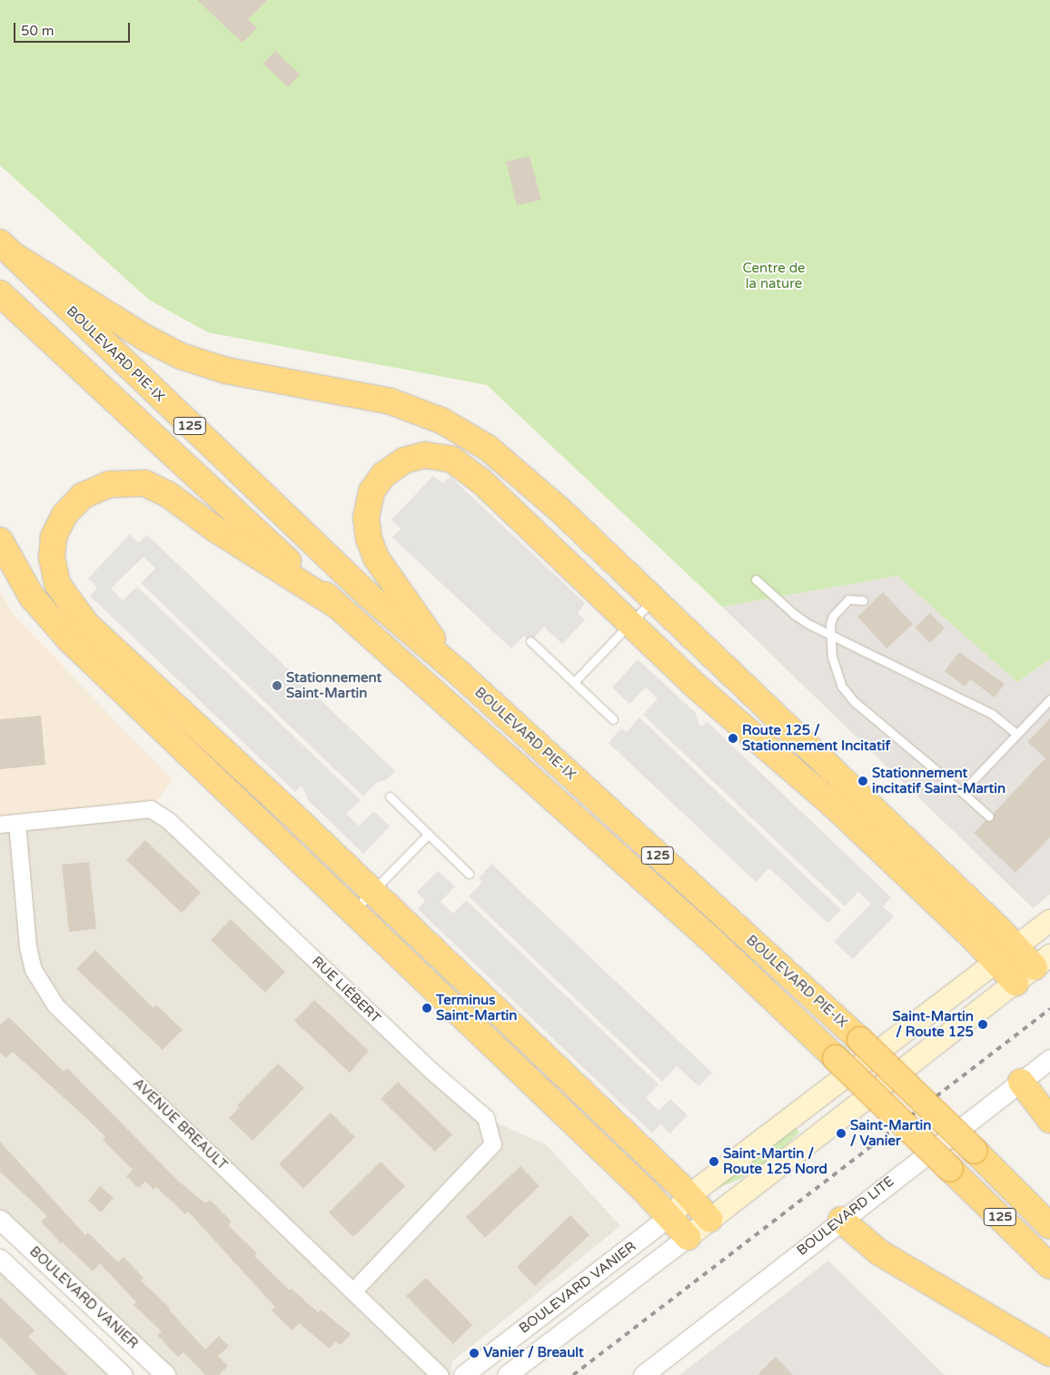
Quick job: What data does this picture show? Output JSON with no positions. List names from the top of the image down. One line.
{"streets":{"highway":["BOULEVARD PIE-IX","125"],"street":["RUE LIÉBERT","AVENUE BREAULT","BOULEVARD LITE","BOULEVARD VANIER"]},"crossings":[["RUE LIÉBERT","AVENUE BREAULT"]],"parks":["Centre de la nature"],"places":["Stationnement Saint-Martin","Route 125 / Stationnement Incitatif","Stationnement incitatif Saint-Martin","Terminus Saint-Martin","Saint-Martin / Route 125","Saint-Martin / Vanier","Saint-Martin / Route 125 Nord","Vanier / Breault"],"scale_bar":"50 m"}
